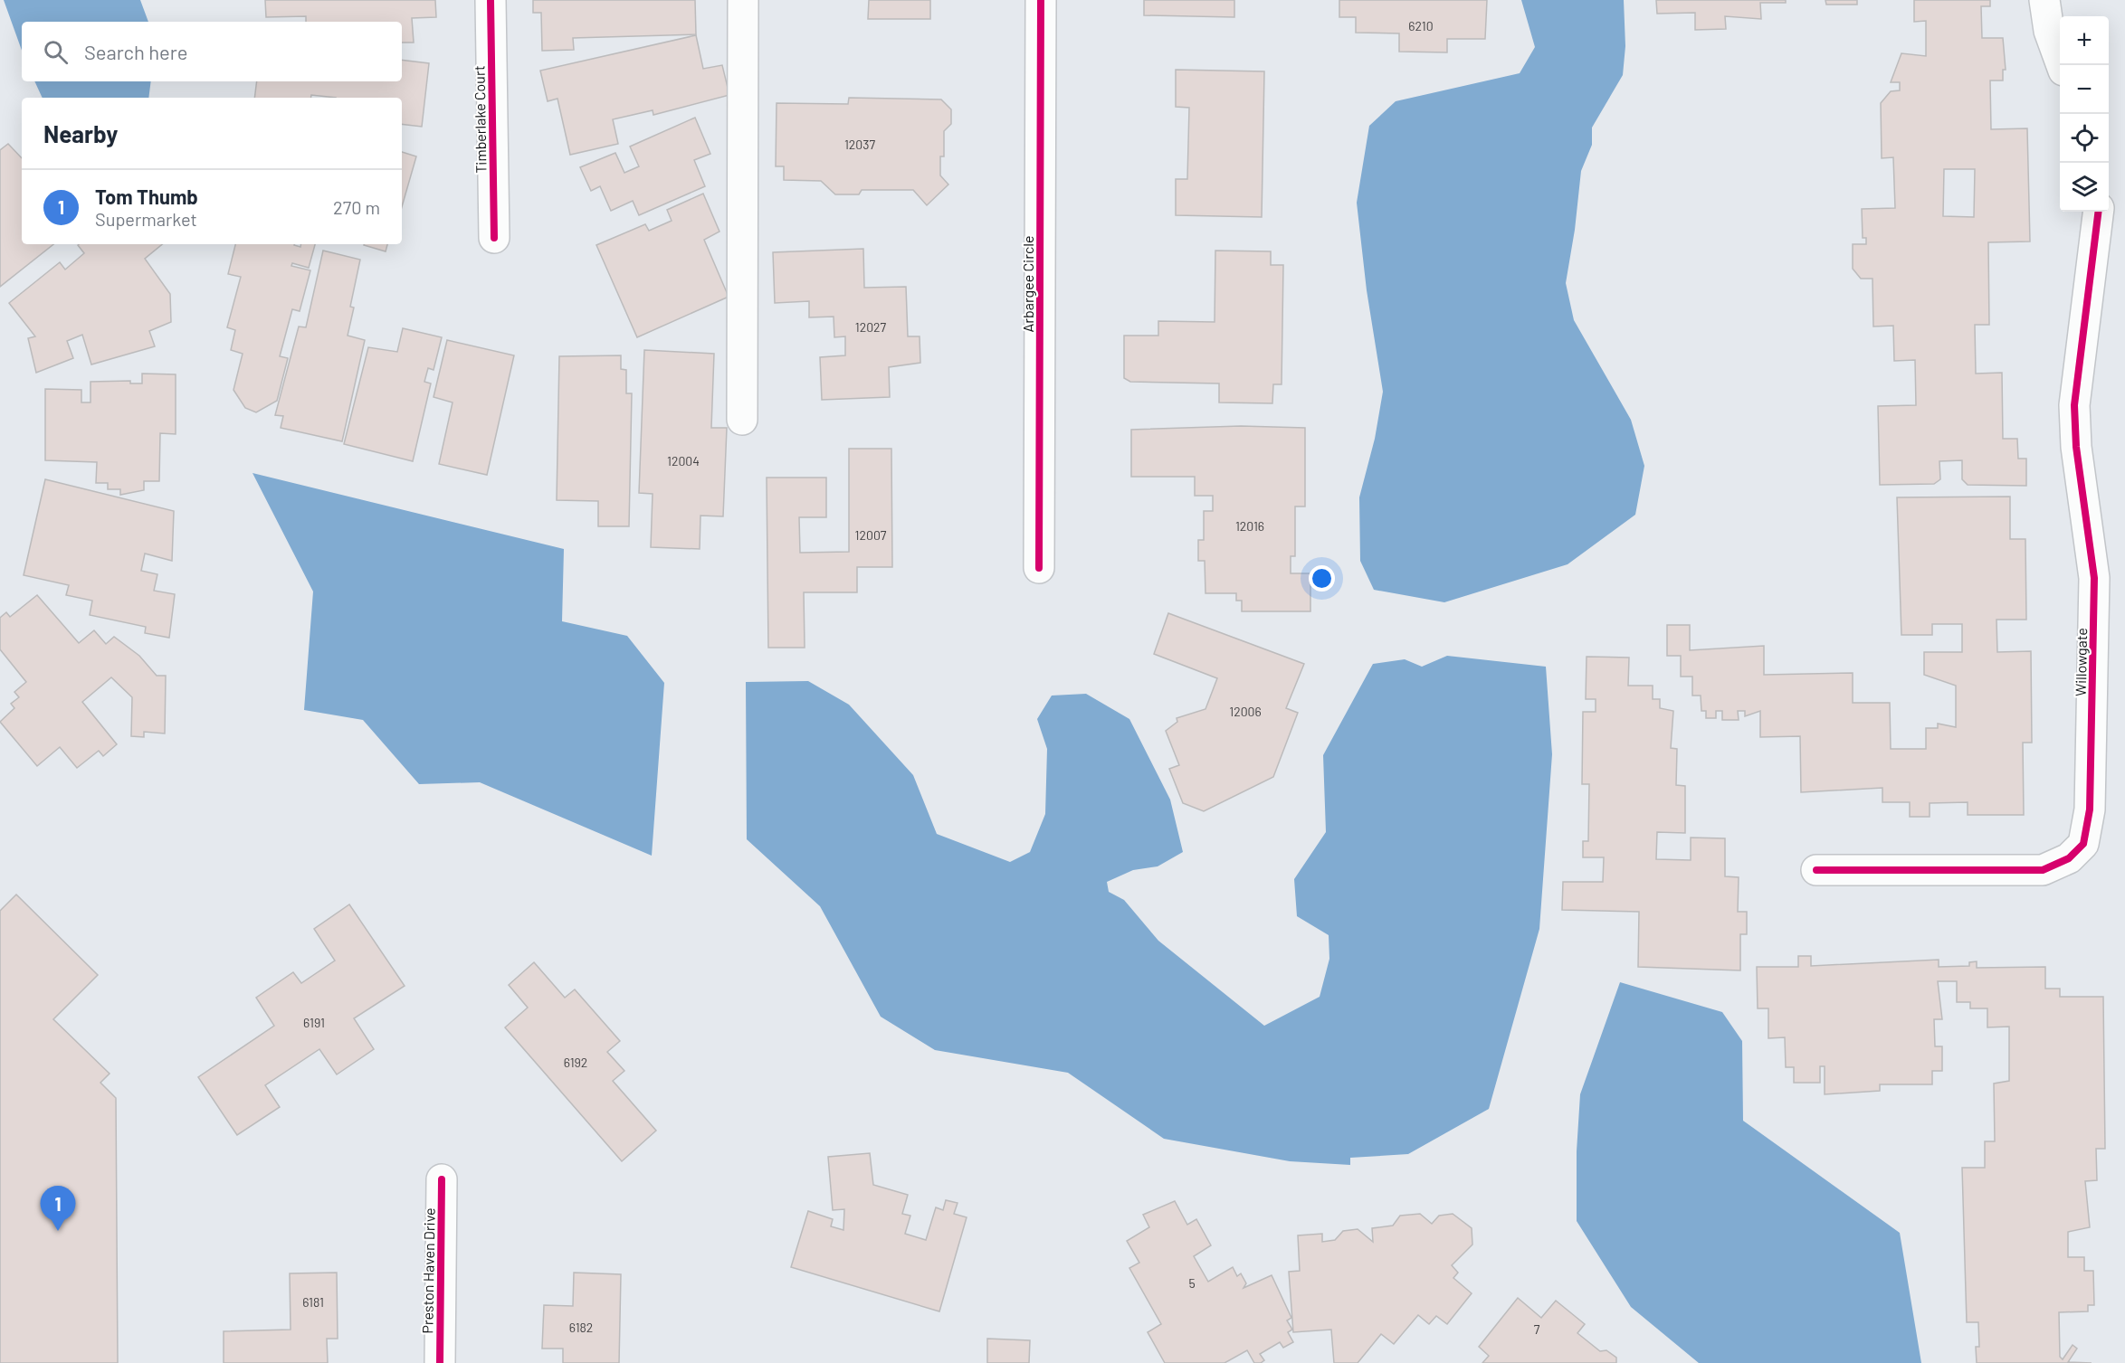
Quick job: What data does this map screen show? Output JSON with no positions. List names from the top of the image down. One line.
{"streets":{"street":["Timberlake Court","Arbargee Circle","Willowgate","Preston Haven Drive"]},"house_numbers":["6210","12037","12027","12004","12016","12007","12006","6191","6192","5","6181","6182","7"],"page":{"map_buttons":["+","−"],"search":"Search here","heading":"Nearby","list":[{"mark":"1","name":"Tom Thumb","note":"Supermarket","value":"270 m"}],"pins":"1"}}
